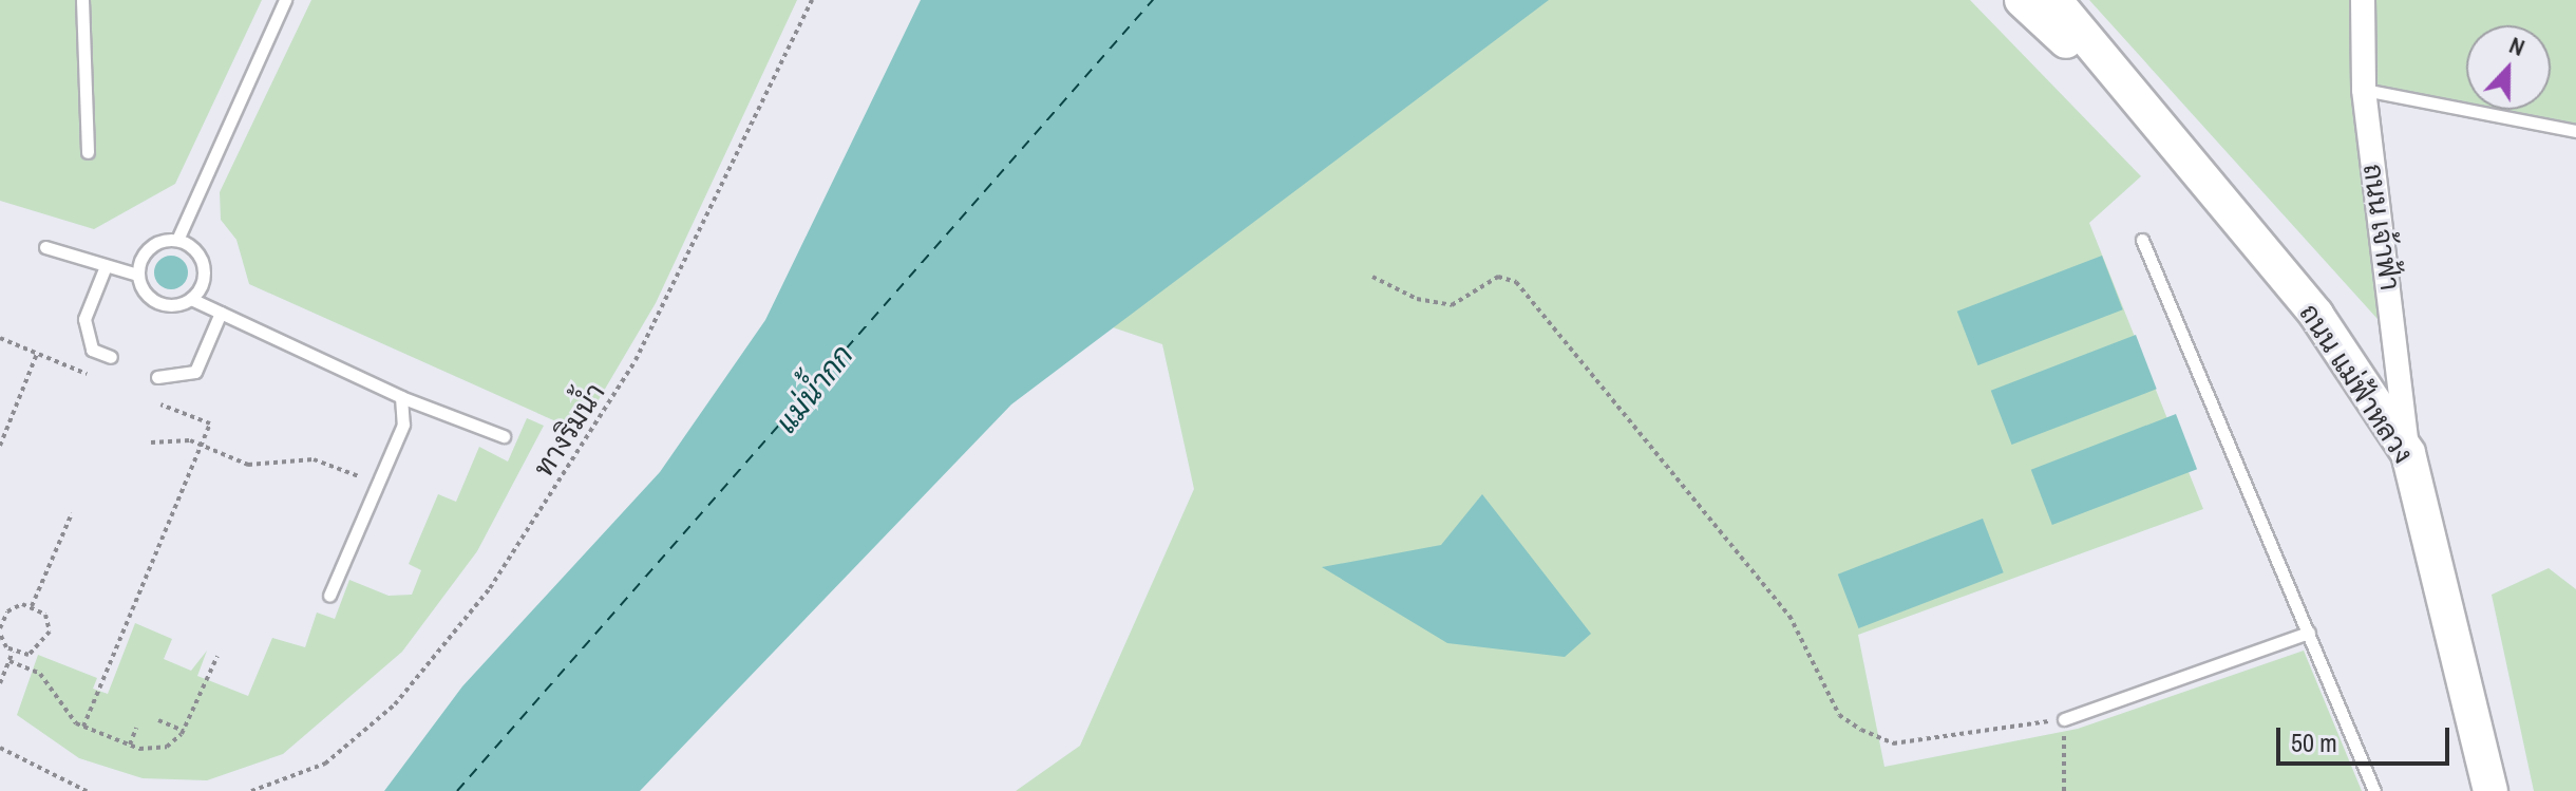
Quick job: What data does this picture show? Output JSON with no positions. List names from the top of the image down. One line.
{"streets":{"street":["ถนน เจ้าฟ้า","ถนน แม่ฟ้าหลวง"],"path":["ทางริมน้ำ"]},"crossings":[["ถนน เจ้าฟ้า","ถนน แม่ฟ้าหลวง"]],"water":["แม่น้ำกก"],"scale_bar":"50 m","north":"top"}
